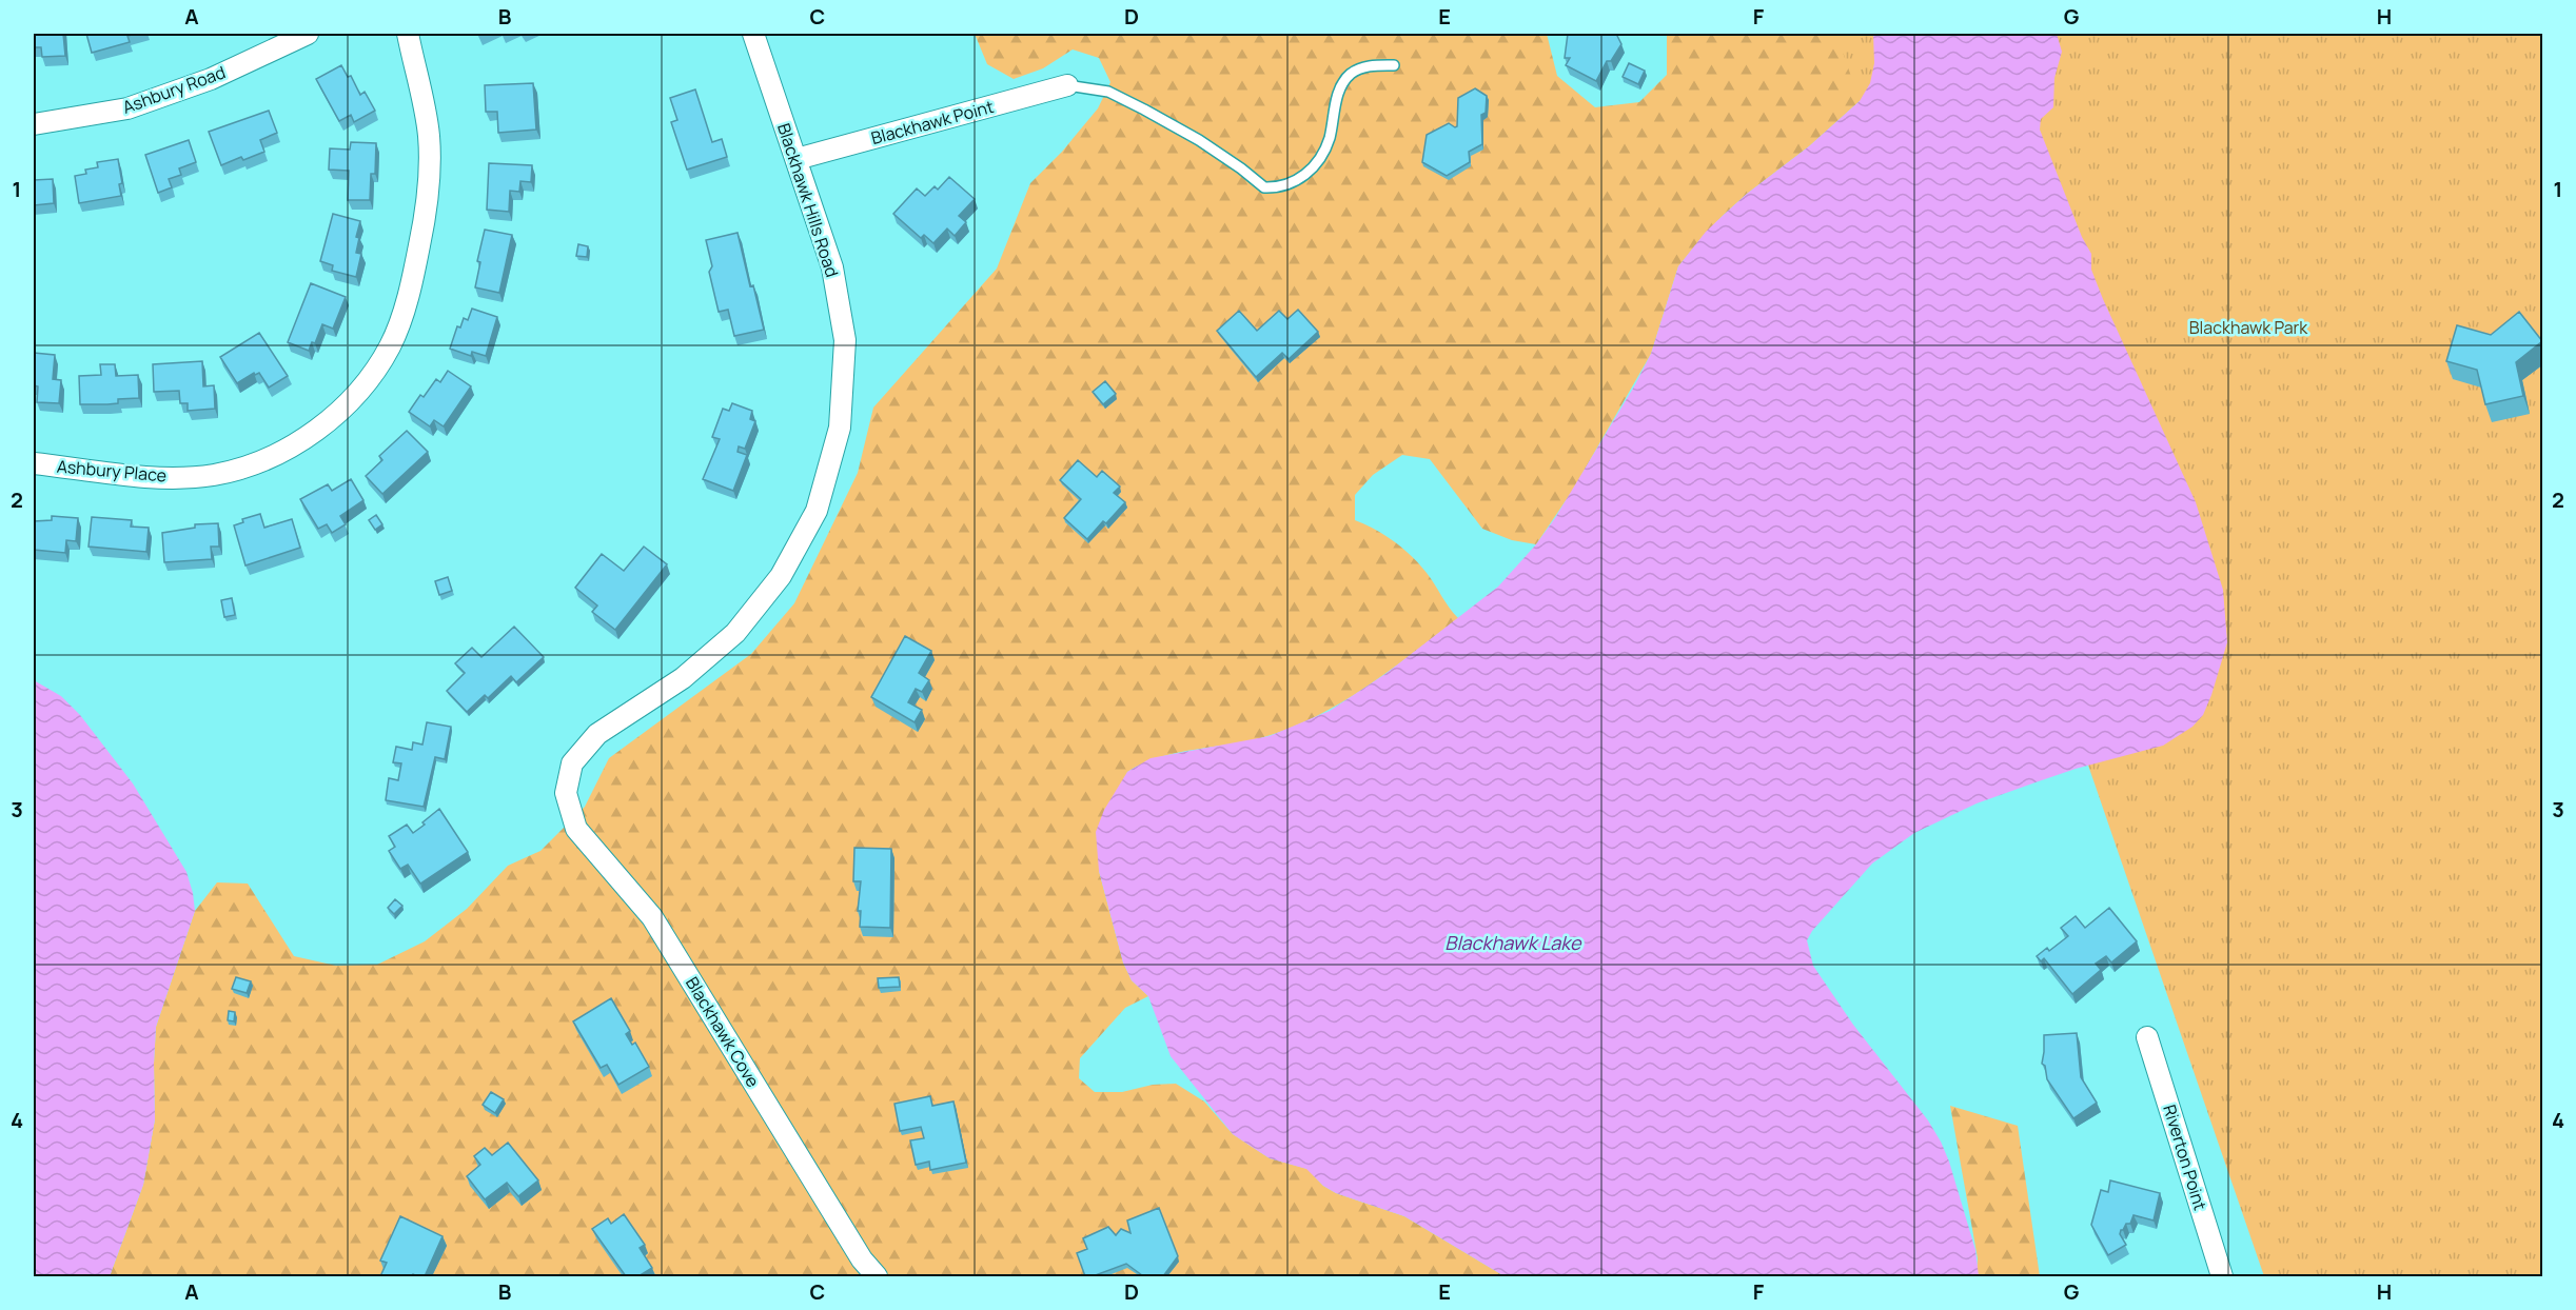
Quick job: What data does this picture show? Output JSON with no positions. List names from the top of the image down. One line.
{"streets":{"street":["Ashbury Road","Blackhawk Point","Blackhawk Hills Road","Ashbury Place","Blackhawk Cove","Riverton Point"]},"crossings":[["Blackhawk Point","Blackhawk Hills Road"],["Blackhawk Hills Road","Blackhawk Cove"]],"water":["Blackhawk Lake"],"parks":["Blackhawk Park"],"grid":{"columns":["A","B","C","D","E","F","G","H"],"rows":["1","2","3","4"]}}
